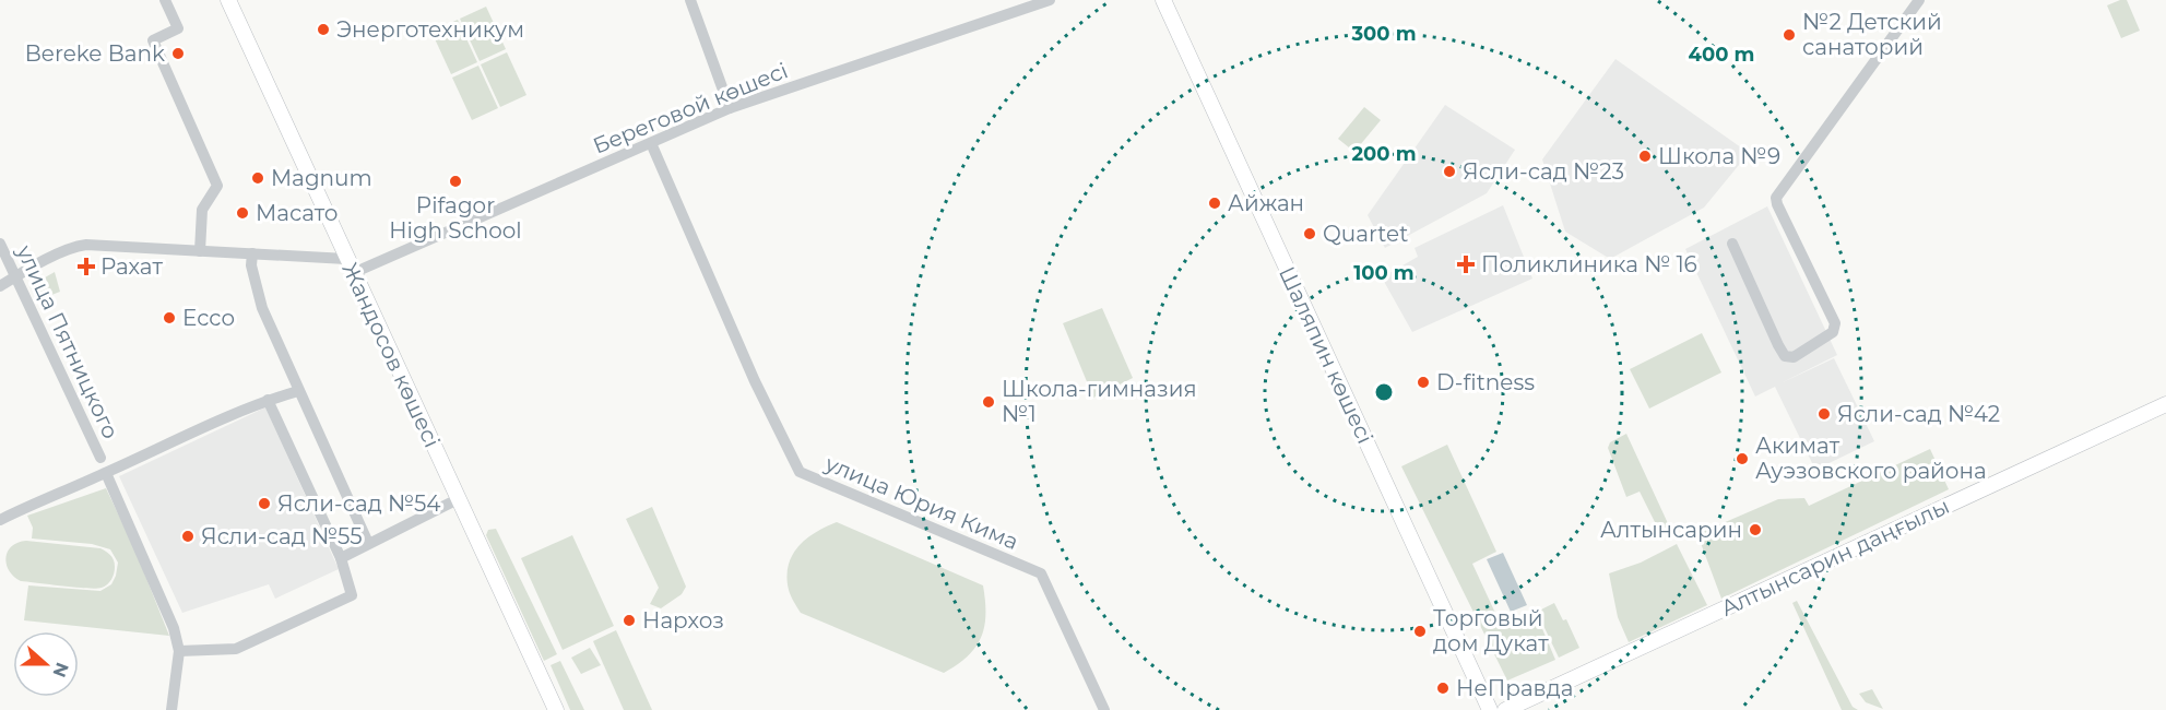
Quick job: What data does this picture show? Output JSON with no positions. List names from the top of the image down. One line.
{"streets":{"main road":["Жандосов көшесі","Шаляпин көшесі","Алтынсарин даңғылы"],"street":["Береговой көшесі","улица Пятницкого","улица Юрия Кима"]},"crossings":[["Береговой көшесі","улица Пятницкого"],["Береговой көшесі","Жандосов көшесі"],["Береговой көшесі","улица Юрия Кима"]],"places":{"other":["Энерготехникум","№2 Детский санаторий","Bereke Bank","Школа №9","Ясли-сад №23","Magnum","Pifagor High School","Айжан","Масато","Quartet","Ecco","D-fitness","Школа-гимназия №1","Ясли-сад №42","Акимат Ауэзовского района","Ясли-сад №54","Алтынсарин","Ясли-сад №55","Нархоз","Торговый дом Дукат","НеПравда"],"health":["Поликлиника № 16","Рахат"]},"north":"right","rings":["300 m","400 m","200 m","100 m"]}
